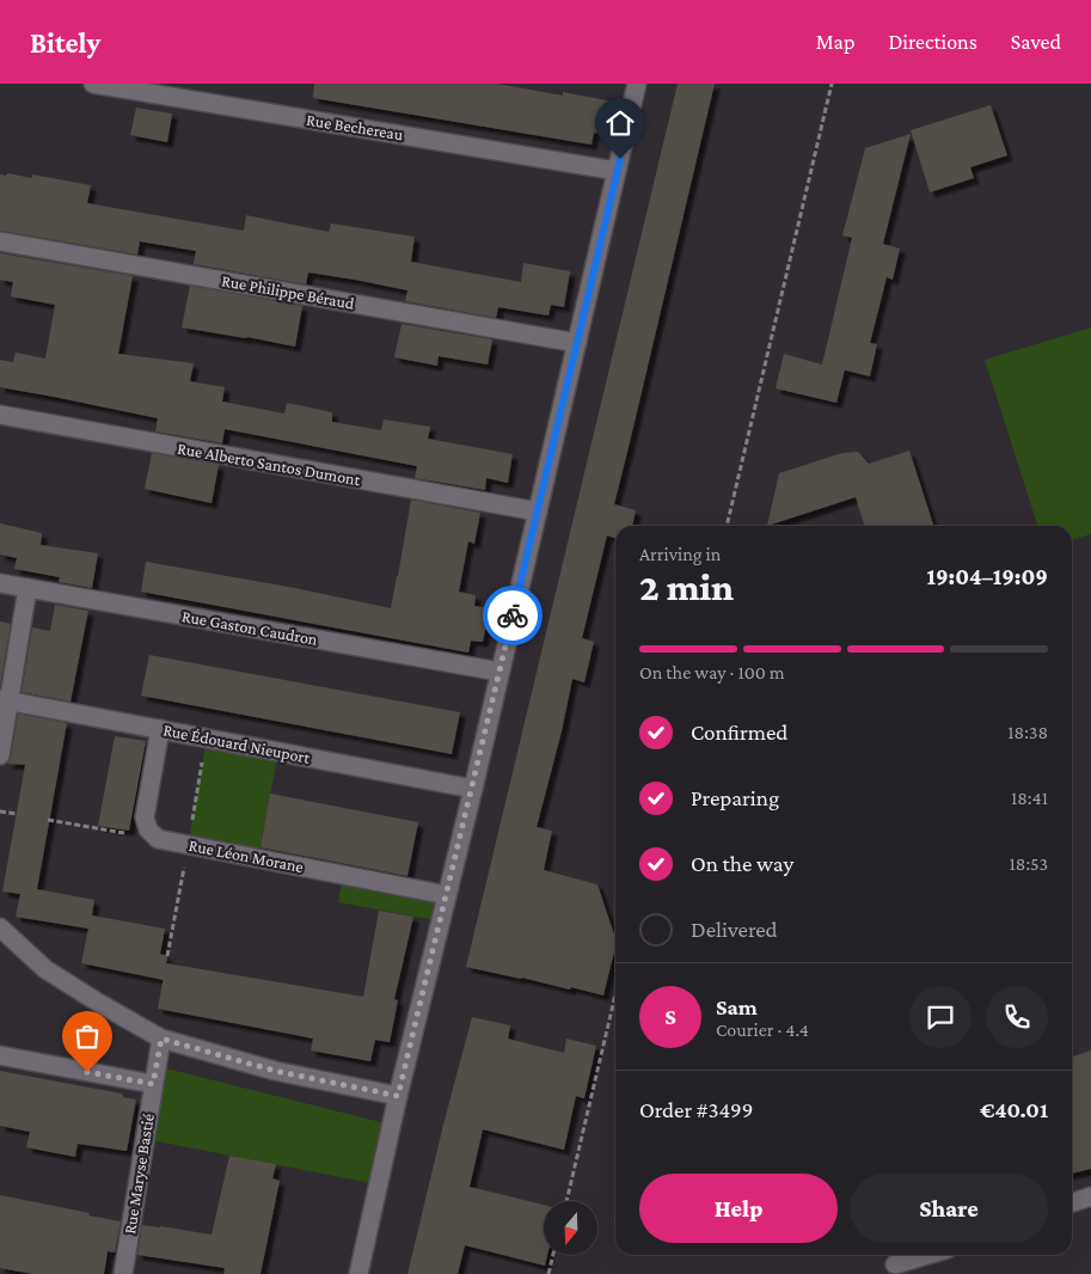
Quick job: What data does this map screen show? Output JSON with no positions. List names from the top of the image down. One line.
{"streets":{"street":["Rue Bechereau","Rue Philippe Béraud","Rue Alberto Santos Dumont","Rue Gaston Caudron","Rue Édouard Nieuport","Rue Léon Morane","Rue Maryse Bastié"]},"north":"bottom","page":{"header":"Bitely","nav":["Map","Directions","Saved"],"heading":["2 min","Arriving in","19:04–19:09"],"panel":["Sam","Courier · 4.4","Order #3499","€40.01"],"bar":"On the way · 100 m","list":[["Confirmed","18:38"],["Preparing","18:41"],["On the way","18:53"],"Delivered"],"round":"S","buttons":["Help","Share"]}}
